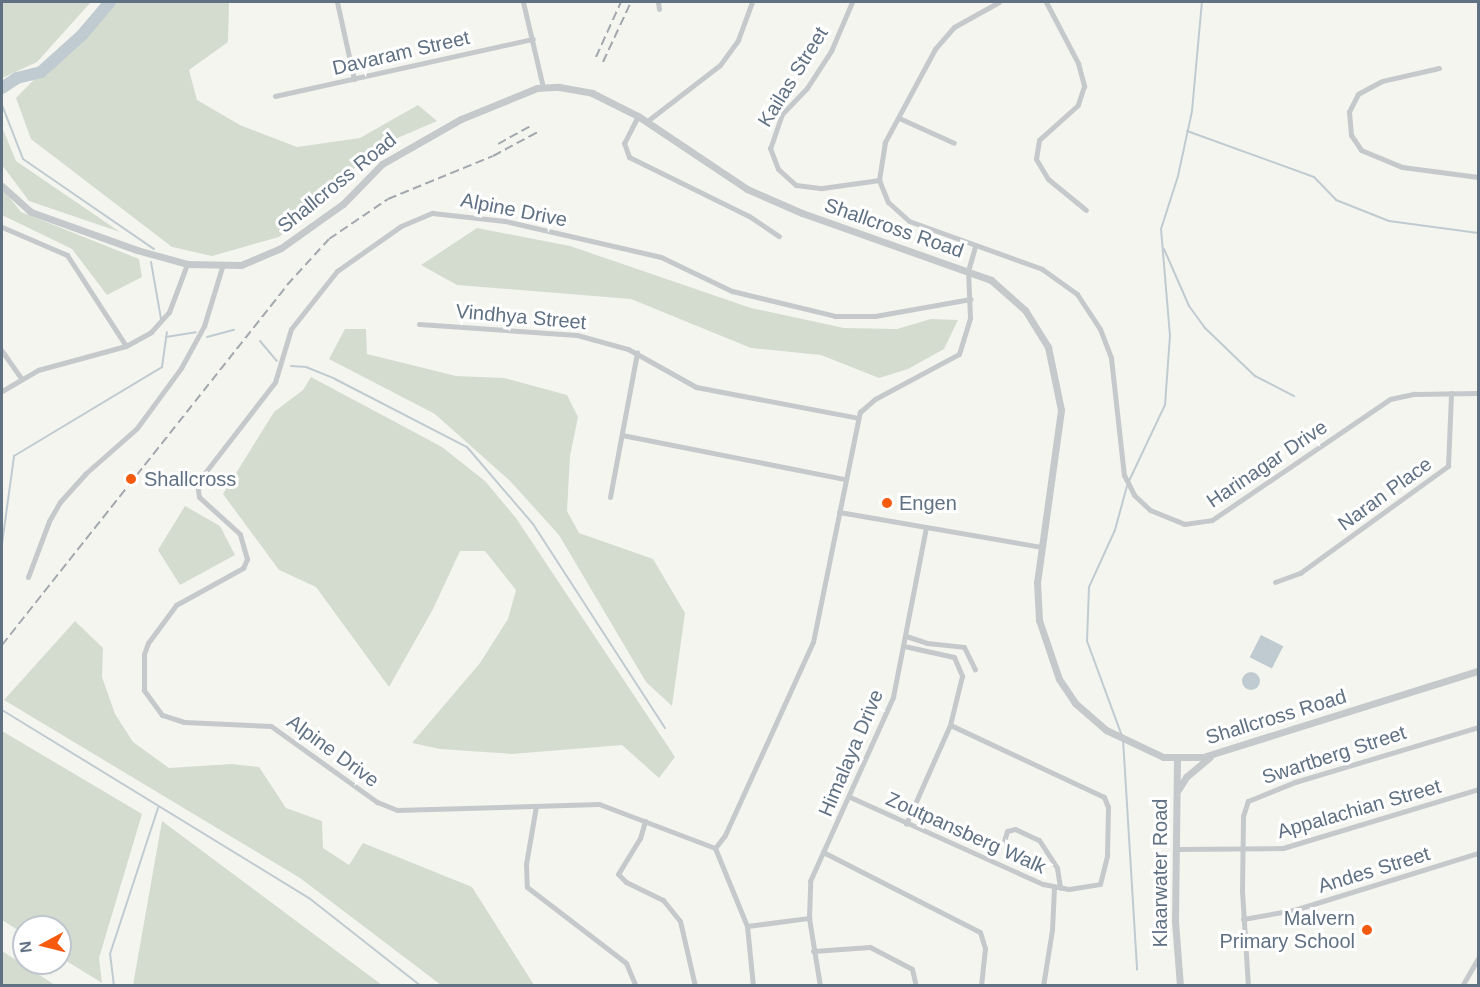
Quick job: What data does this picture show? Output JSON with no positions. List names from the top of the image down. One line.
{"streets":{"street":["Davaram Street","Kailas Street","Shallcross Road","Alpine Drive","Vindhya Street","Harinagar Drive","Naran Place","Himalaya Drive","Swartberg Street","Appalachian Street","Zoutpansberg Walk","Andes Street","Klaarwater Road"]},"crossings":[["Kailas Street","Harinagar Drive"],["Shallcross Road","Klaarwater Road"],["Harinagar Drive","Naran Place"],["Himalaya Drive","Zoutpansberg Walk"],["Swartberg Street","Appalachian Street"],["Swartberg Street","Andes Street"],["Appalachian Street","Klaarwater Road"]],"places":["Shallcross","Engen","Malvern Primary School"],"north":"left"}
